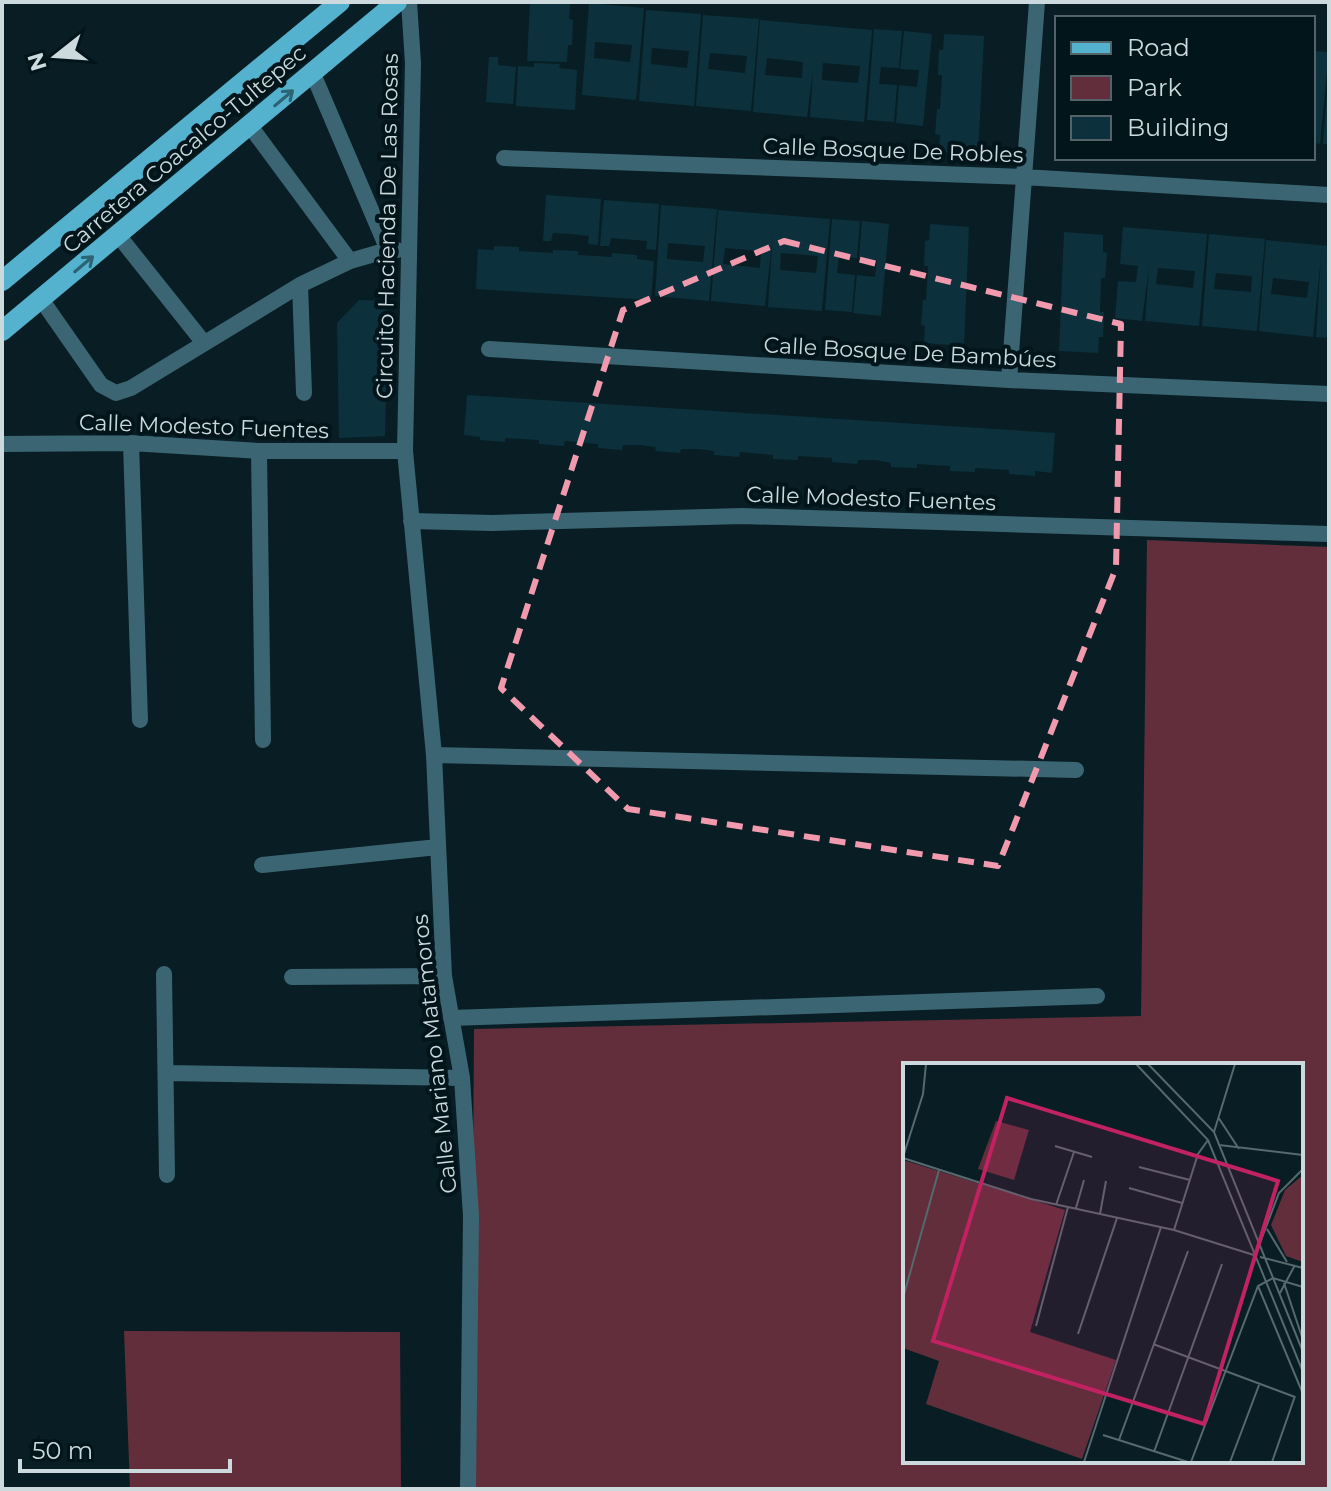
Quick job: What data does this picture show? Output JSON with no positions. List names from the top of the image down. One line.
{"streets":{"main road":["Carretera Coacalco-Tultepec"],"street":["Calle Bosque De Robles","Circuito Hacienda De Las Rosas","Calle Bosque De Bambúes","Calle Modesto Fuentes","Calle Mariano Matamoros"]},"crossings":[["Carretera Coacalco-Tultepec","Circuito Hacienda De Las Rosas"],["Circuito Hacienda De Las Rosas","Calle Modesto Fuentes"],["Circuito Hacienda De Las Rosas","Calle Mariano Matamoros"],["Calle Modesto Fuentes","Calle Mariano Matamoros"]],"legend":["Road","Park","Building"],"scale_bar":"50 m","north":"left"}
